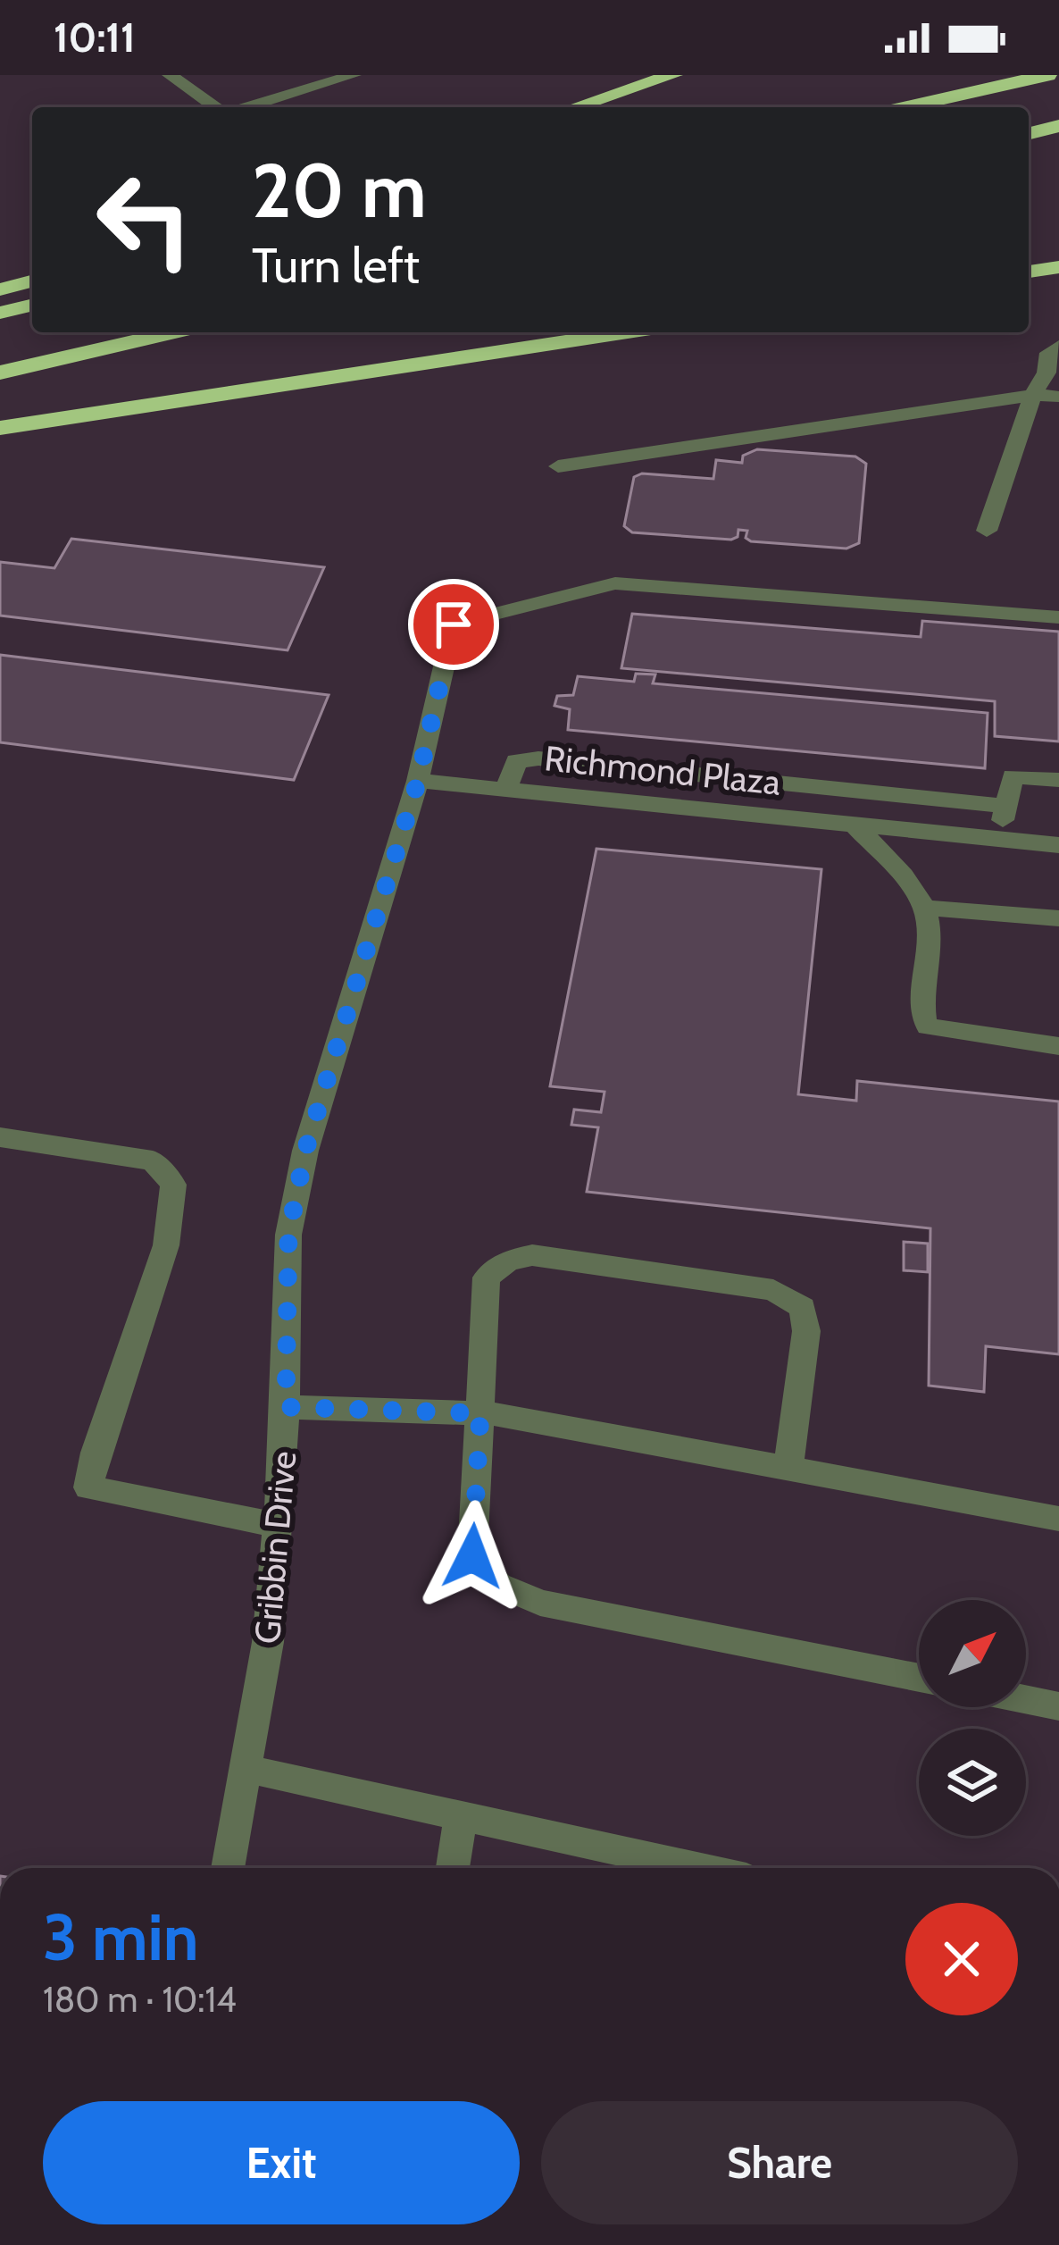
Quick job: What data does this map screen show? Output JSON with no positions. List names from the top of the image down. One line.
{"streets":{"street":["Richmond Plaza","Gribbin Drive"]},"crossings":[["Richmond Plaza","Gribbin Drive"]],"north":"top right","page":{"status":"10:11","turn":["20 m","Turn left"],"heading":["3 min","180 m · 10:14"],"buttons":["Exit","Share"]}}
